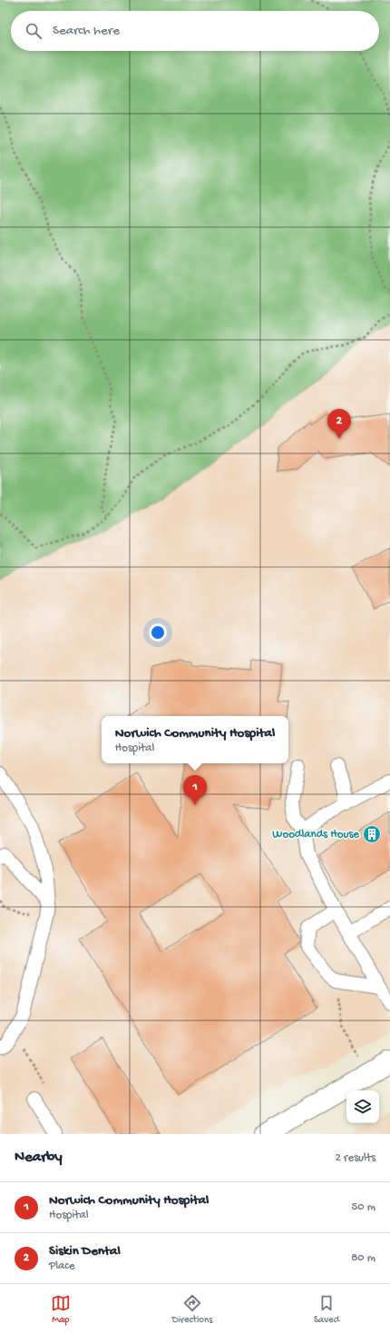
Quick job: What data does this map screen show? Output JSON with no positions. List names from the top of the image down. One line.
{"places":{"building":["Woodlands House"]},"page":{"search":"Search here","pins":["2","1"],"popup":["Norwich Community Hospital","Hospital"],"heading":["Nearby","2 results"],"list":[{"mark":"1","name":"Norwich Community Hospital","note":"Hospital","value":"50 m"},{"mark":"2","name":"Siskin Dental","note":"Place","value":"80 m"}],"nav":["Map","Directions","Saved"]}}
